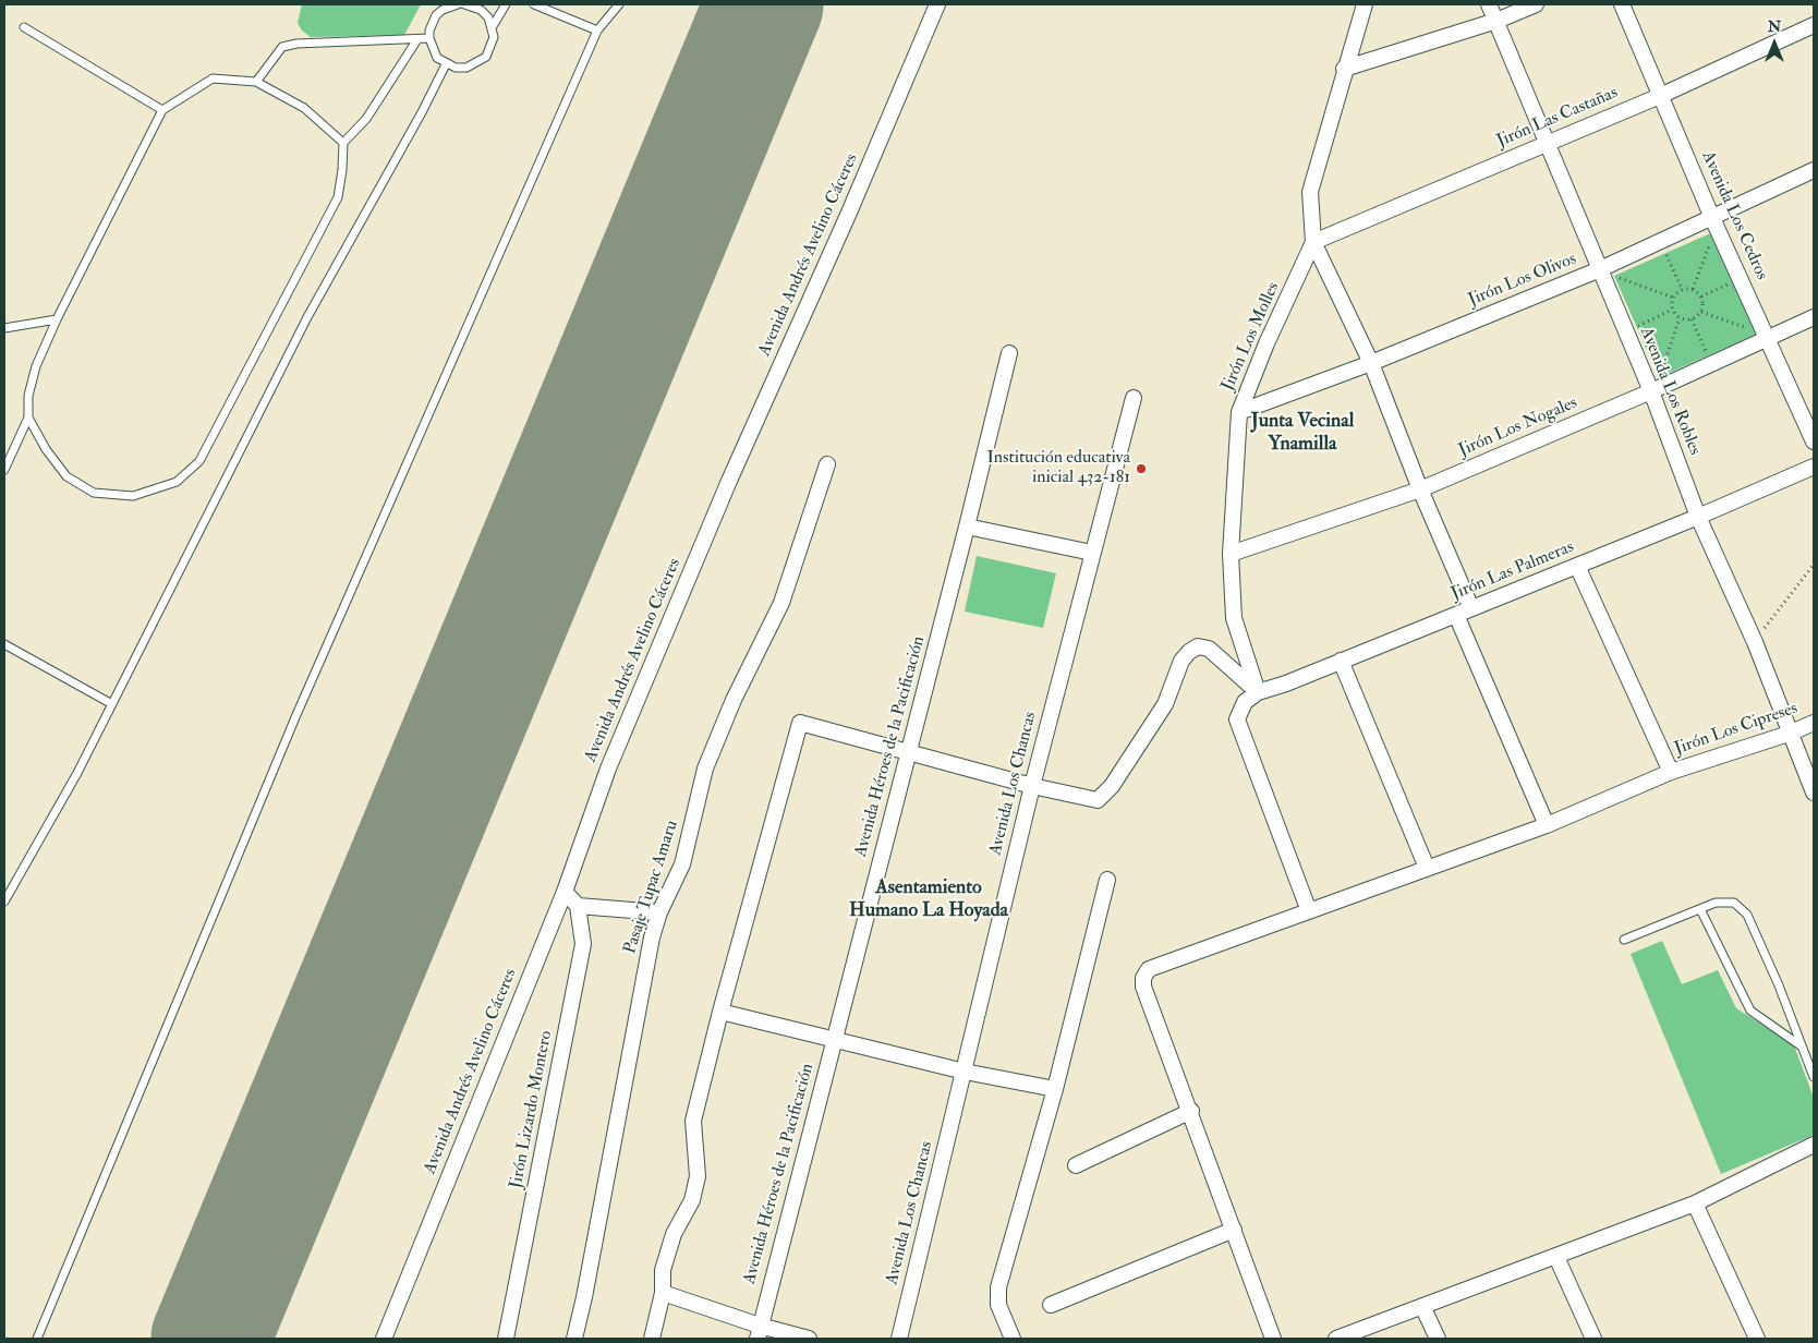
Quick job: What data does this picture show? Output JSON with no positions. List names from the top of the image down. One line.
{"streets":{"street":["Jirón Las Castañas","Avenida Los Cedros","Avenida Andrés Avelino Cáceres","Jirón Los Olivos","Jirón Los Molles","Avenida Los Robles","Jirón Los Nogales","Jirón Las Palmeras","Jirón Los Cipreses","Avenida Héroes de la Pacificación","Avenida Los Chancas","Pasaje Tupac Amaru","Jirón Lizardo Montero"]},"crossings":[["Jirón Las Castañas","Avenida Los Cedros"],["Jirón Las Castañas","Jirón Los Molles"],["Jirón Las Castañas","Avenida Los Robles"],["Avenida Los Cedros","Jirón Los Olivos"],["Avenida Los Cedros","Jirón Los Nogales"],["Jirón Los Olivos","Jirón Los Molles"],["Jirón Los Olivos","Avenida Los Robles"],["Jirón Los Molles","Jirón Los Nogales"],["Jirón Los Molles","Jirón Las Palmeras"],["Avenida Los Robles","Jirón Los Nogales"],["Avenida Los Robles","Jirón Las Palmeras"],["Avenida Los Robles","Jirón Los Cipreses"]],"districts":["Junta Vecinal Ynamilla","Asentamiento Humano La Hoyada"],"places":["Institución educativa inicial 432-181"],"north":"top"}
